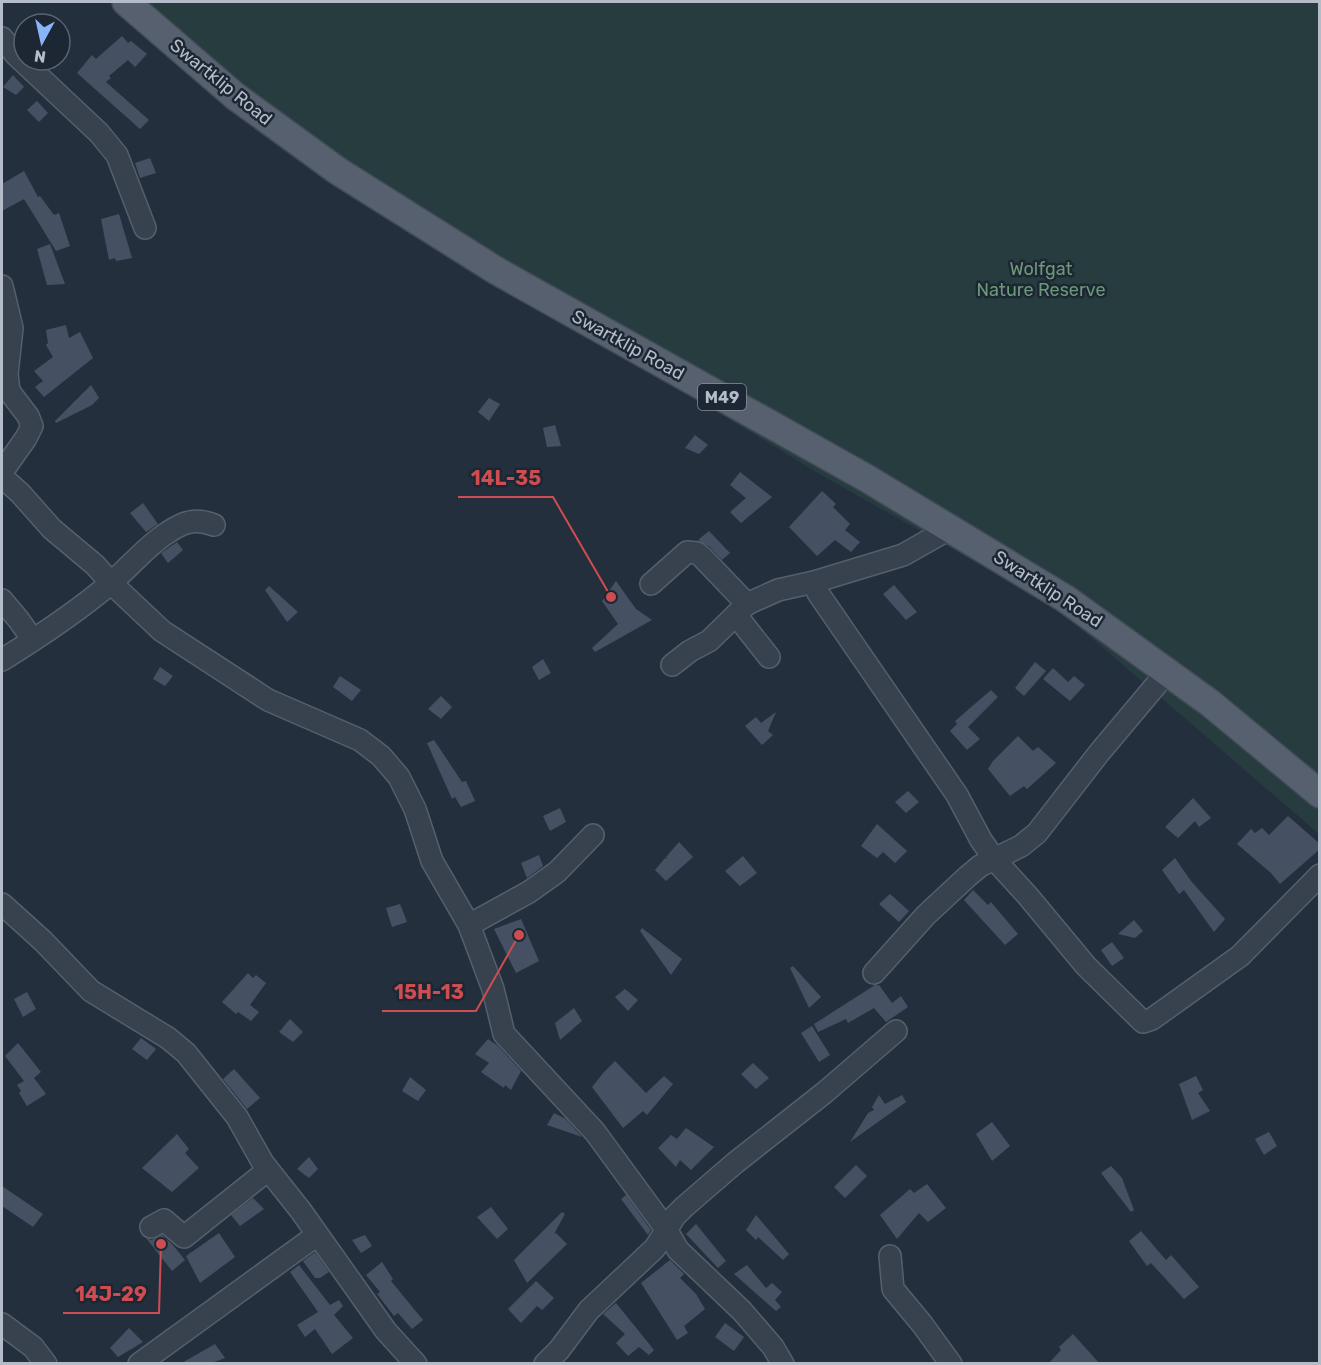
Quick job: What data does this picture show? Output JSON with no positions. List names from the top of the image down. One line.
{"streets":{"main road":["Swartklip Road","M49"]},"parks":["Wolfgat Nature Reserve"],"places":["14L-35","15H-13","14J-29"],"north":"bottom"}
